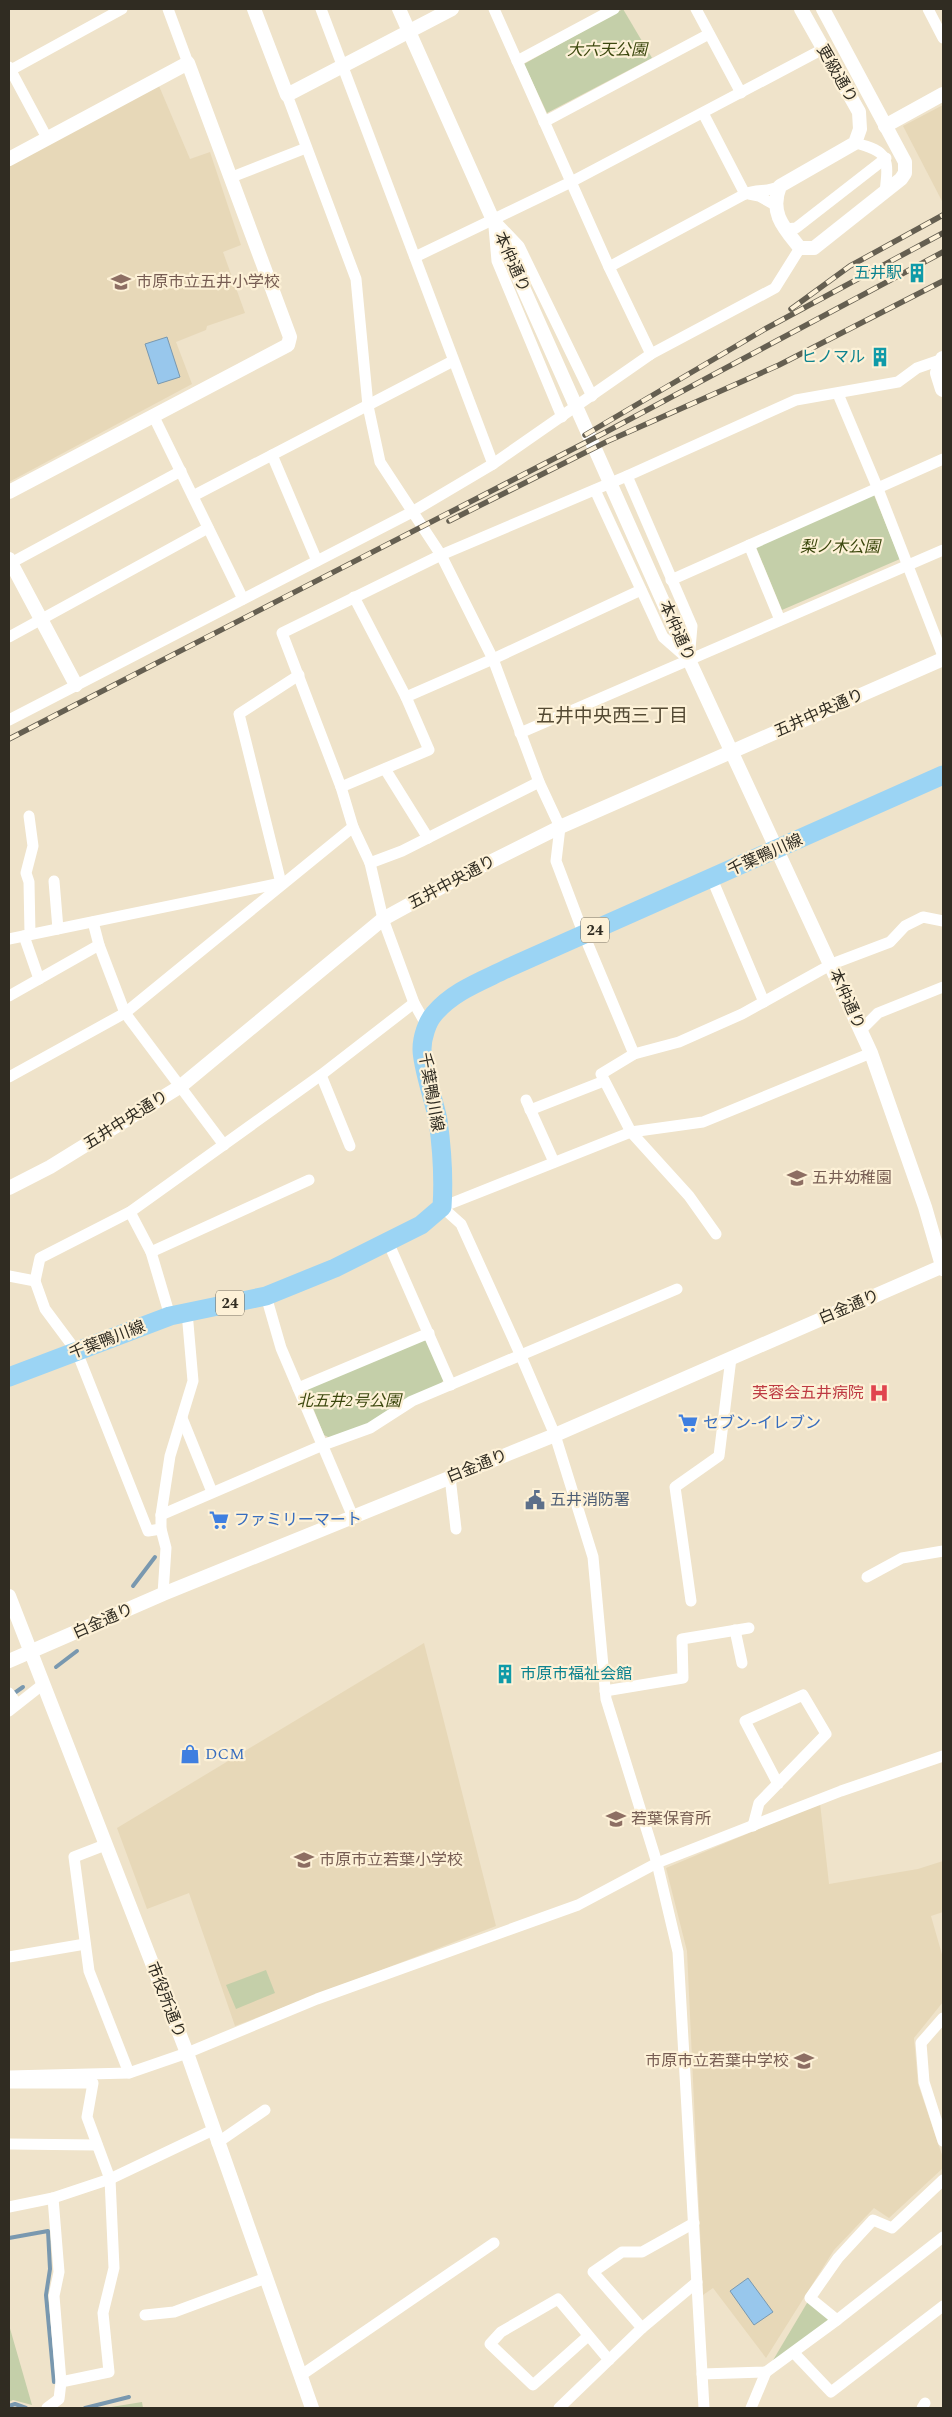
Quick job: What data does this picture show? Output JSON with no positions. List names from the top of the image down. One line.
{"streets":{"main road":["千葉鴨川線","24"],"street":["更級通り","本仲通り","五井中央通り","白金通り","市役所通り"]},"crossings":[["本仲通り","五井中央通り"],["本仲通り","千葉鴨川線"],["本仲通り","白金通り"],["白金通り","市役所通り"]],"districts":["五井中央西三丁目"],"parks":["大六天公園","梨ノ木公園","北五井2号公園"],"places":{"building":["五井駅","ヒノマル","市原市福祉会館"],"school or university":["市原市立五井小学校","五井幼稚園","若葉保育所","市原市立若葉小学校","市原市立若葉中学校"],"hospital":["芙蓉会五井病院"],"supermarket":["セブン-イレブン","ファミリーマート"],"public building":["五井消防署"],"shop":["DCM"]}}
